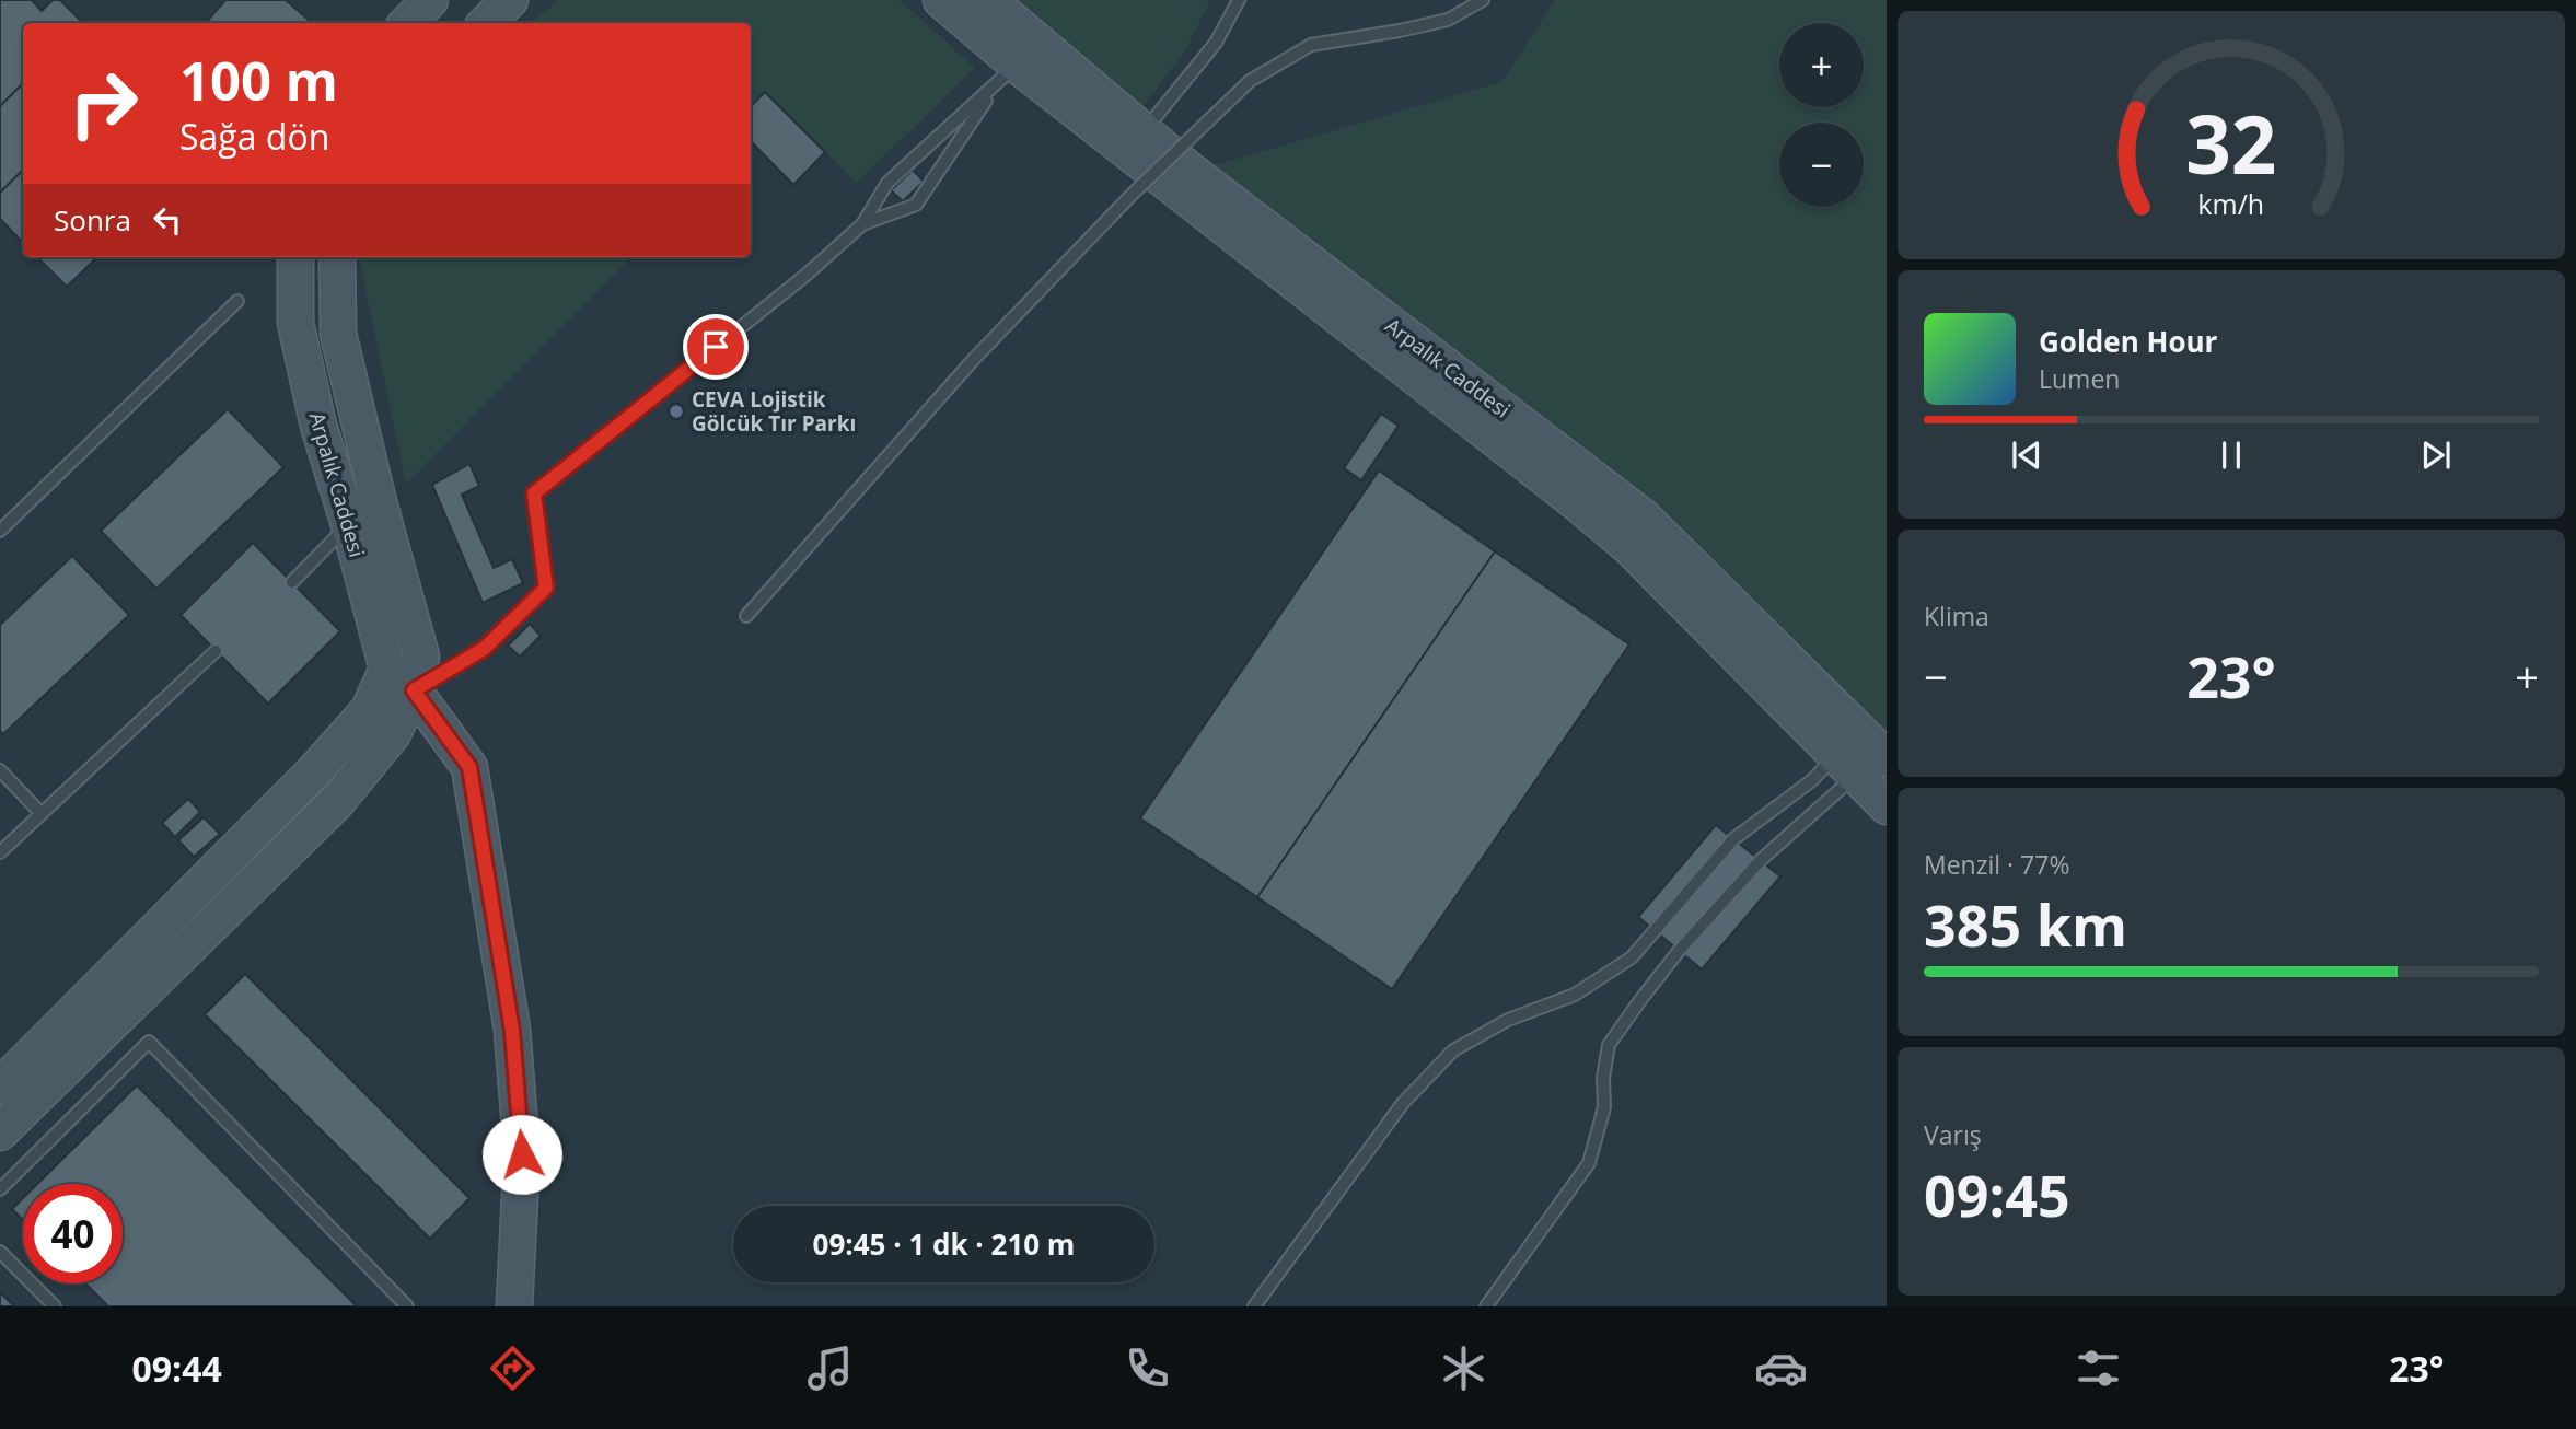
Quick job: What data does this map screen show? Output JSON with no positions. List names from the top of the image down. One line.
{"streets":{"main road":["Arpalık Caddesi"]},"places":["CEVA Lojistik Gölcük Tır Parkı"],"page":{"map_buttons":["+","−"],"turn":["100 m","Sağa dön"],"then":"Sonra","song":["Golden Hour","Lumen"],"tile":["Klima",["Menzil · 77%","385 km"],["Varış","09:45"]],"heat":["−","23°","+"],"limit":"40","trip":"09:45 · 1 dk · 210 m","tabs":["09:44","23°"],"gauge":["32","km/h"]}}
